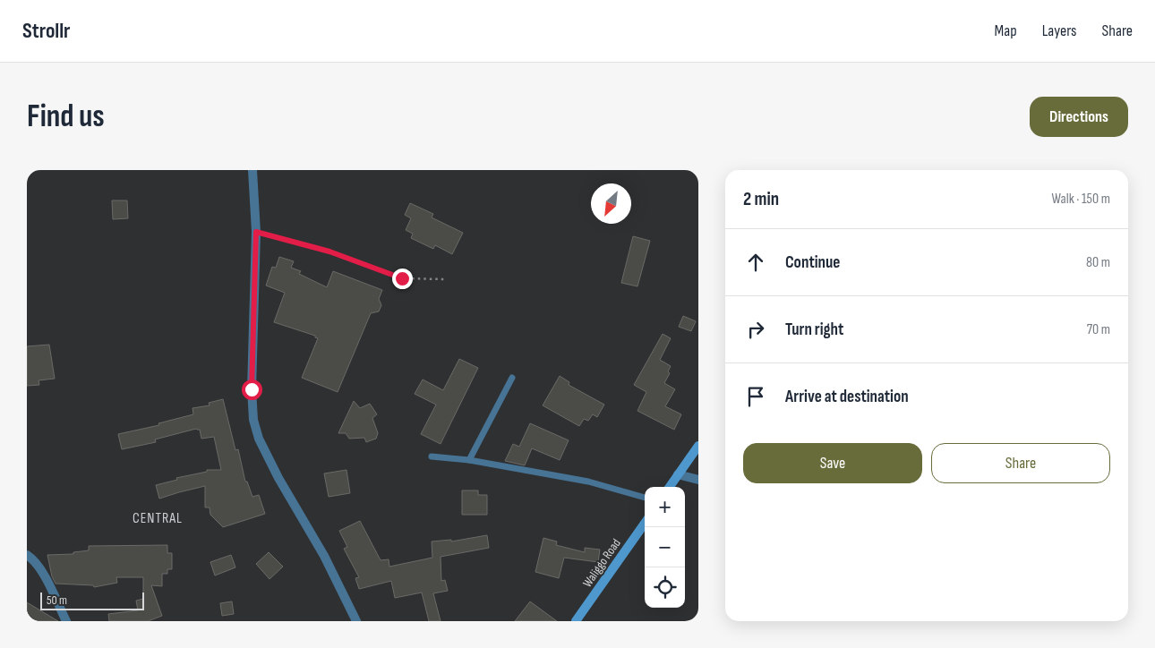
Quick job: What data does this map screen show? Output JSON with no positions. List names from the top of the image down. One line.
{"streets":{"street":["Waliggo Road"]},"districts":["CENTRAL"],"scale_bar":"50 m","north":"bottom left","page":{"header":"Strollr","nav":["Map","Layers","Share"],"buttons":["Directions",["Save","Share"]],"title":"Find us","heading":["2 min","Walk · 150 m"],"list":[["Continue","80 m"],["Turn right","70 m"],"Arrive at destination"],"map_buttons":["+","−"],"scale":"50 m"}}
